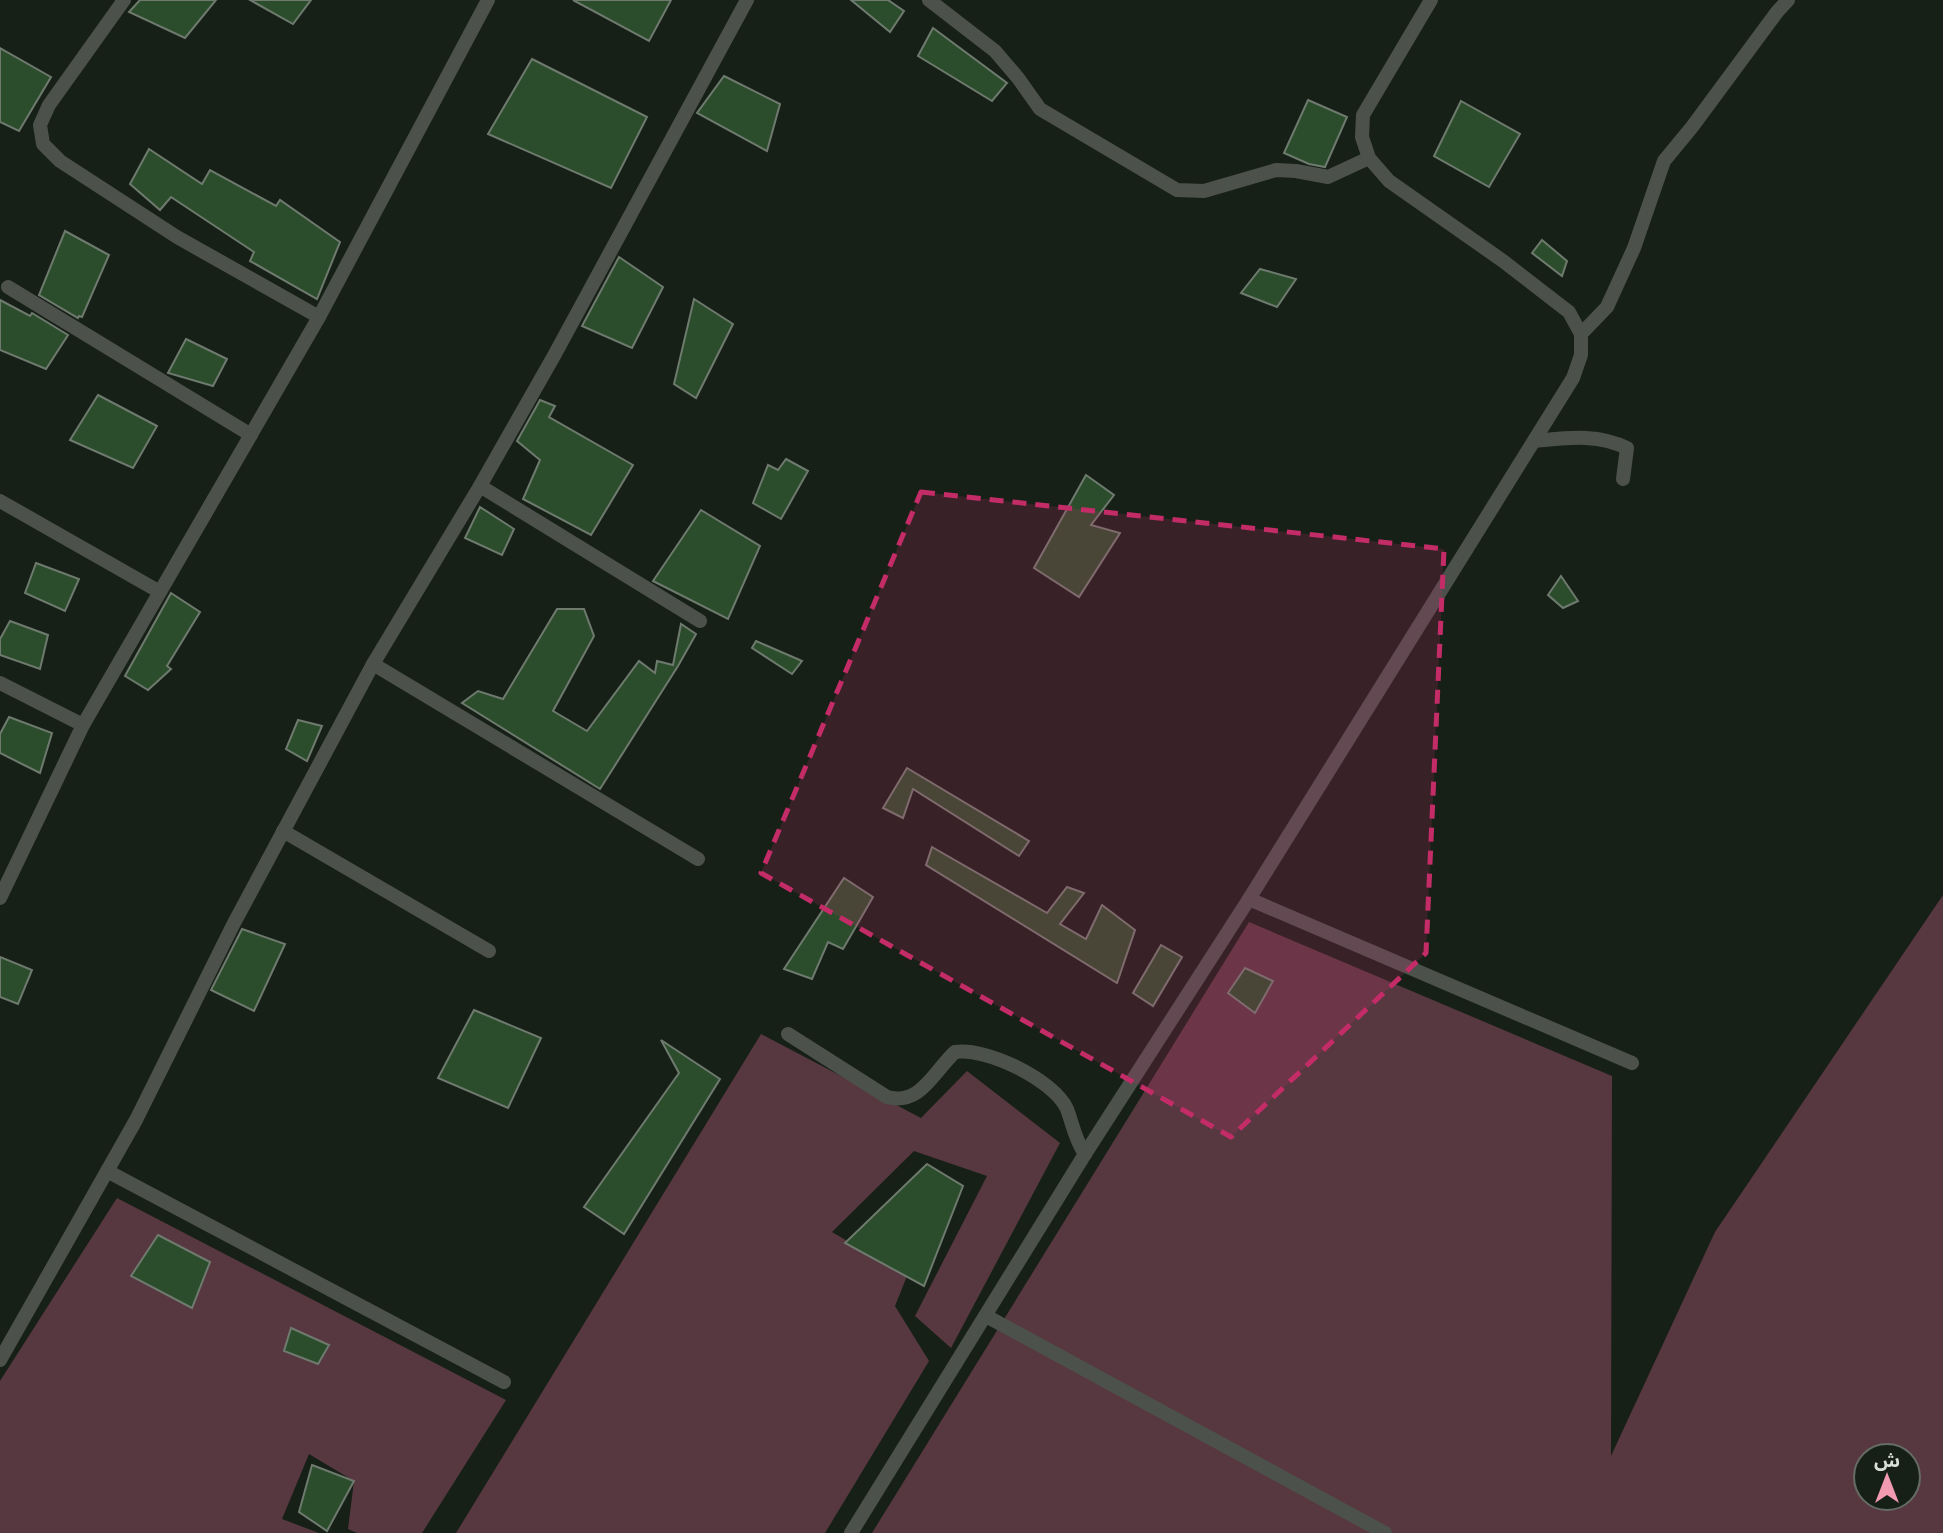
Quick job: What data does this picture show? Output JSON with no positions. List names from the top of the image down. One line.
{"north":"top"}
